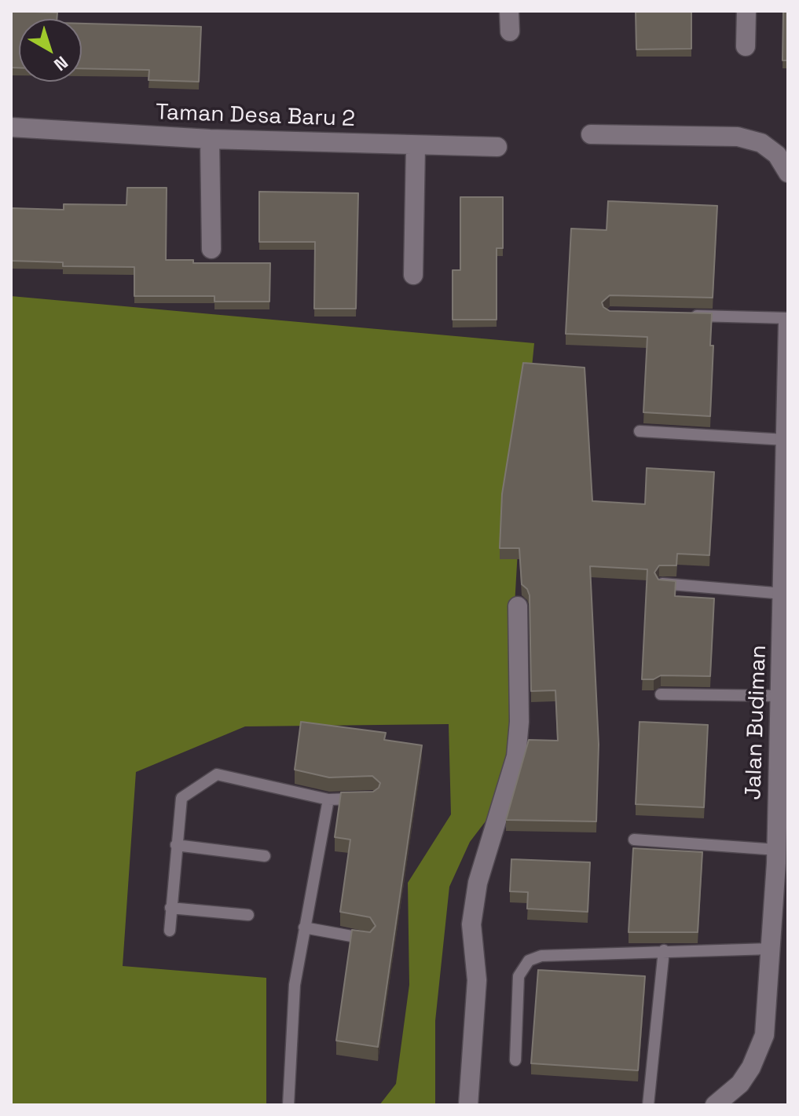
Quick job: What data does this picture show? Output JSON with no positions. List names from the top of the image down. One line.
{"streets":{"street":["Taman Desa Baru 2","Jalan Budiman"]},"north":"bottom right"}
